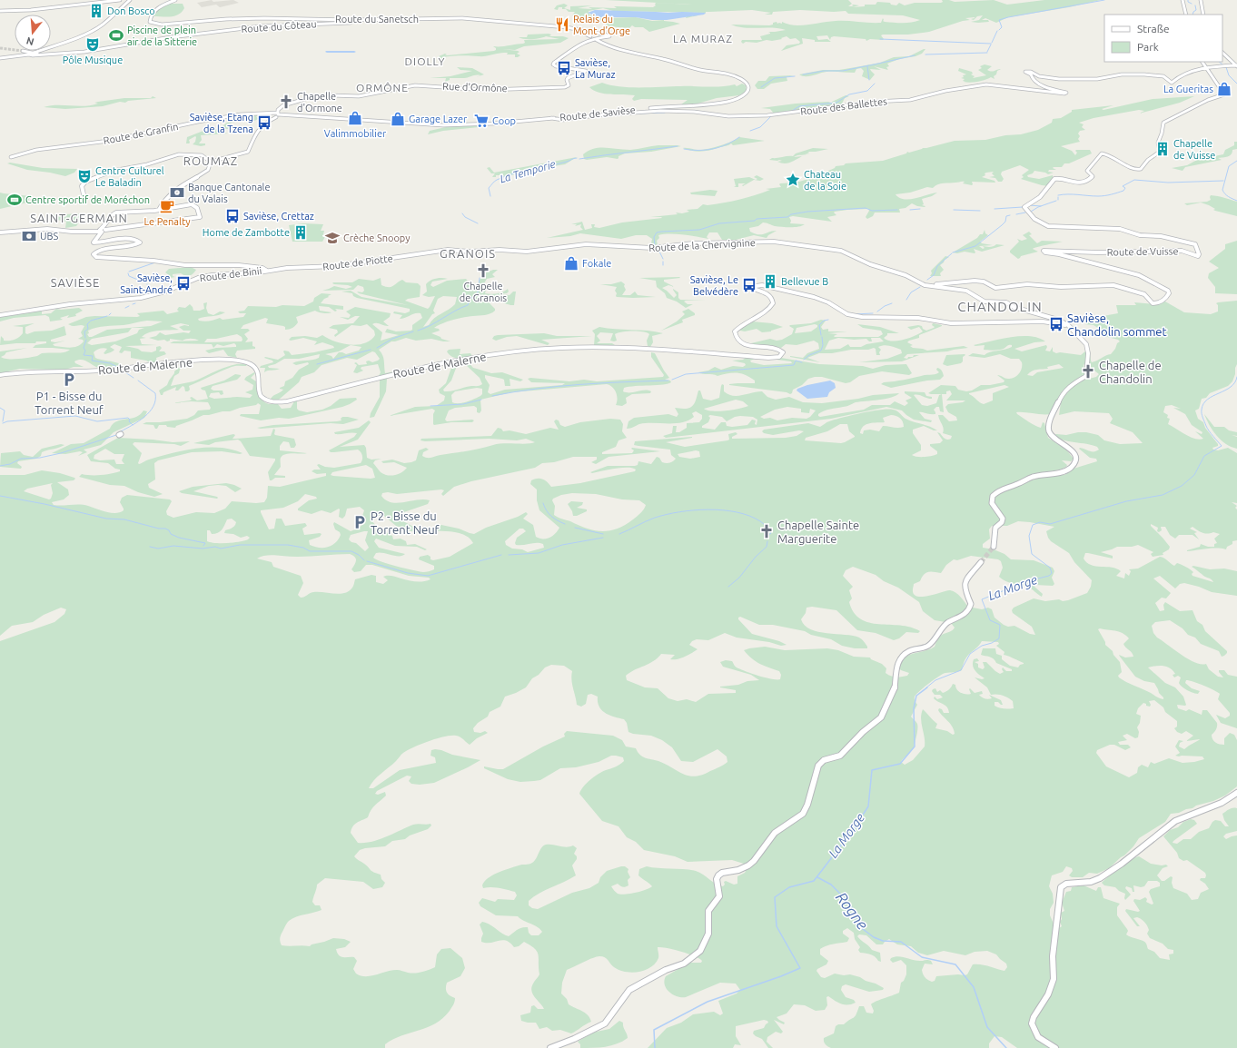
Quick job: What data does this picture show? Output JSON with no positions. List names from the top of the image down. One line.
{"streets":{"street":["Route du Sanetsch","Route du Côteau","Rue d'Ormône","Route des Ballettes","Route de Savièse","Route de Granfin","Route de la Chervignine","Route de Vuisse","Route de Piotte","Route de Binii","Route de Malerne"]},"crossings":[["Route du Sanetsch","Route du Côteau"],["Route du Sanetsch","Rue d'Ormône"],["Route du Côteau","Rue d'Ormône"],["Rue d'Ormône","Route de Granfin"],["Route des Ballettes","Route de Savièse"],["Route des Ballettes","Route de Vuisse"],["Route de Savièse","Route de Granfin"],["Route de la Chervignine","Route de Vuisse"],["Route de la Chervignine","Route de Piotte"],["Route de Piotte","Route de Binii"]],"districts":["LA MURAZ","DIOLLY","ORMÔNE","ROUMAZ","SAINT-GERMAIN","GRANOIS","SAVIÈSE","CHANDOLIN"],"water":["La Temporie","La Morge","Rogne"],"places":{"building":["Don Bosco","Chapelle de Vuisse","Home de Zambotte","Bellevue B"],"restaurant":["Relais du Mont d'Orge"],"sports":["Piscine de plein air de la Sitterie","Centre sportif de Moréchon"],"theatre":["Pôle Musique","Centre Culturel Le Baladin"],"bus stop":["Savièse, La Muraz","Savièse, Etang de la Tzena","Savièse, Crettaz","Savièse, Saint-André","Savièse, Le Belvédère","Savièse, Chandolin sommet"],"shop":["La Gueritas","Valimmobilier","Garage Lazer","Fokale"],"church":["Chapelle d'Ormone","Chapelle de Granois","Chapelle de Chandolin","Chapelle Sainte Marguerite"],"supermarket":["Coop"],"place":["Chateau de la Soie"],"bank":["Banque Cantonale du Valais","UBS"],"cafe":["Le Penalty"],"school or university":["Crèche Snoopy"],"parking":["P1 - Bisse du Torrent Neuf","P2 - Bisse du Torrent Neuf"]},"legend":["Straße","Park"],"north":"bottom"}
